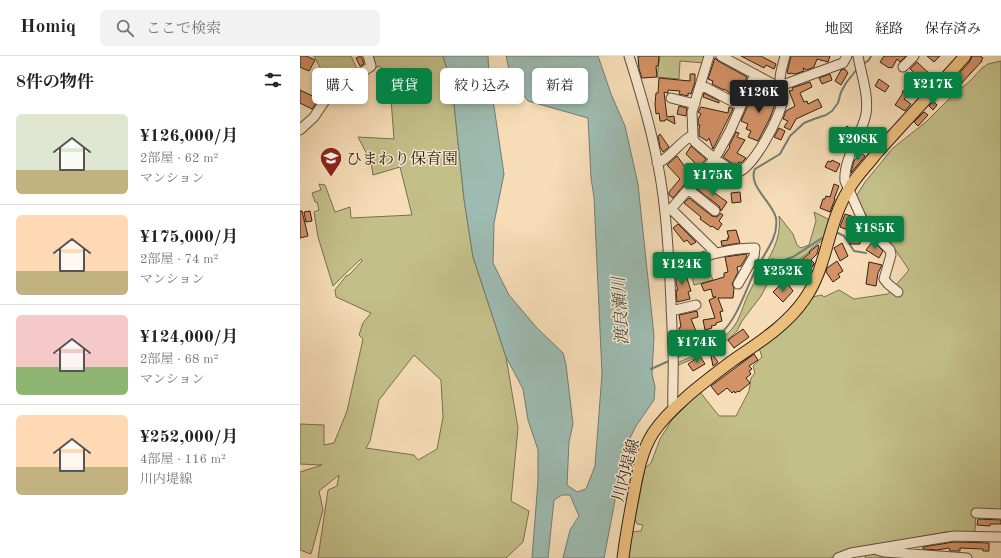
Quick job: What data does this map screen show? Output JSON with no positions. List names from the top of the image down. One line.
{"streets":{"main road":["川内堤線"]},"water":["渡良瀬川"],"places":{"school or university":["ひまわり保育園"]},"page":{"header":"Homiq","search":"ここで検索","nav":["地図","経路","保存済み"],"heading":"8件の物件","chip":["購入","賃貸","絞り込み","新着"],"price":["¥217K","¥126K","¥208K","¥175K","¥185K","¥124K","¥252K","¥174K"],"list":[{"name":"¥126,000/月","note":"2部屋 · 62 m² · マンション"},{"name":"¥175,000/月","note":"2部屋 · 74 m² · マンション"},{"name":"¥124,000/月","note":"2部屋 · 68 m² · マンション"},{"name":"¥252,000/月","note":"4部屋 · 116 m² · 川内堤線"}]}}
